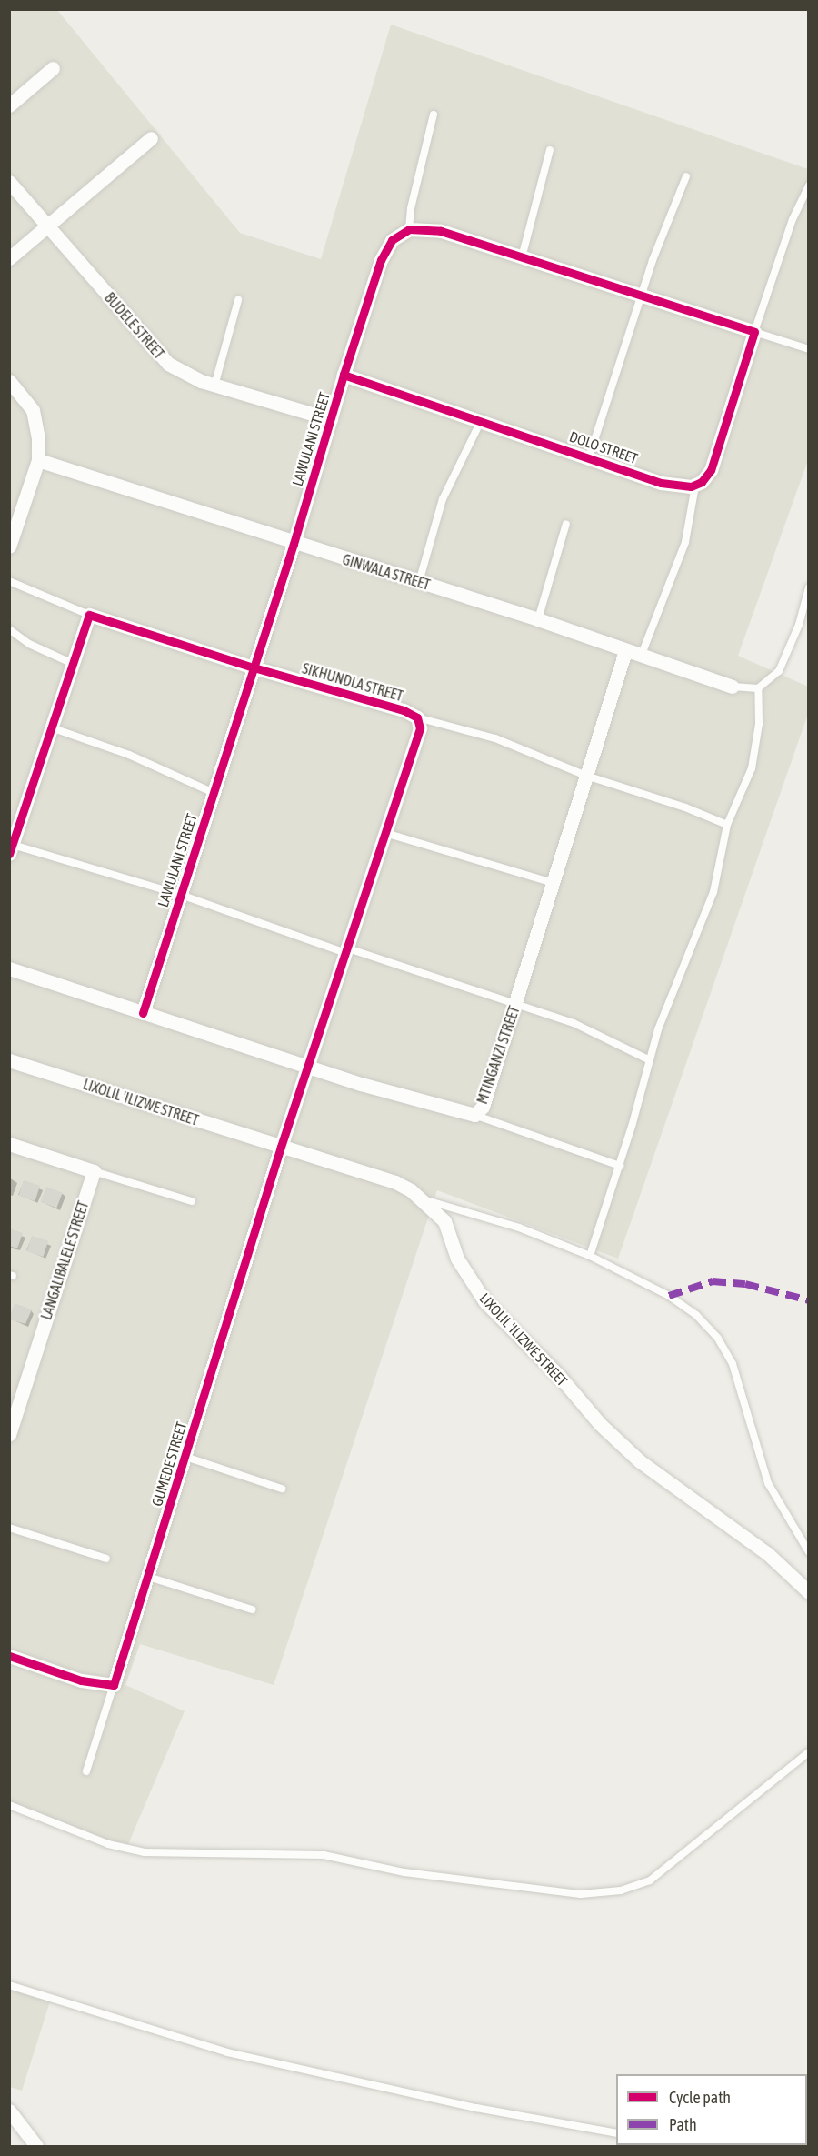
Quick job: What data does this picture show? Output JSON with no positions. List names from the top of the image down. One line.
{"streets":{"street":["BUDELE STREET","LAWULANI STREET","DOLO STREET","GINWALA STREET","SIKHUNDLA STREET","MTINGANZI STREET","LIXOLIL 'ILIZWE STREET","LANGALIBALELE STREET","GUMEDE STREET"]},"crossings":[["BUDELE STREET","LAWULANI STREET"],["LAWULANI STREET","DOLO STREET"],["LAWULANI STREET","GINWALA STREET"],["LAWULANI STREET","SIKHUNDLA STREET"],["LAWULANI STREET","MTINGANZI STREET"],["GINWALA STREET","MTINGANZI STREET"],["SIKHUNDLA STREET","MTINGANZI STREET"],["SIKHUNDLA STREET","LIXOLIL 'ILIZWE STREET"],["SIKHUNDLA STREET","GUMEDE STREET"],["LIXOLIL 'ILIZWE STREET","GUMEDE STREET"]],"legend":["Cycle path","Path"]}
